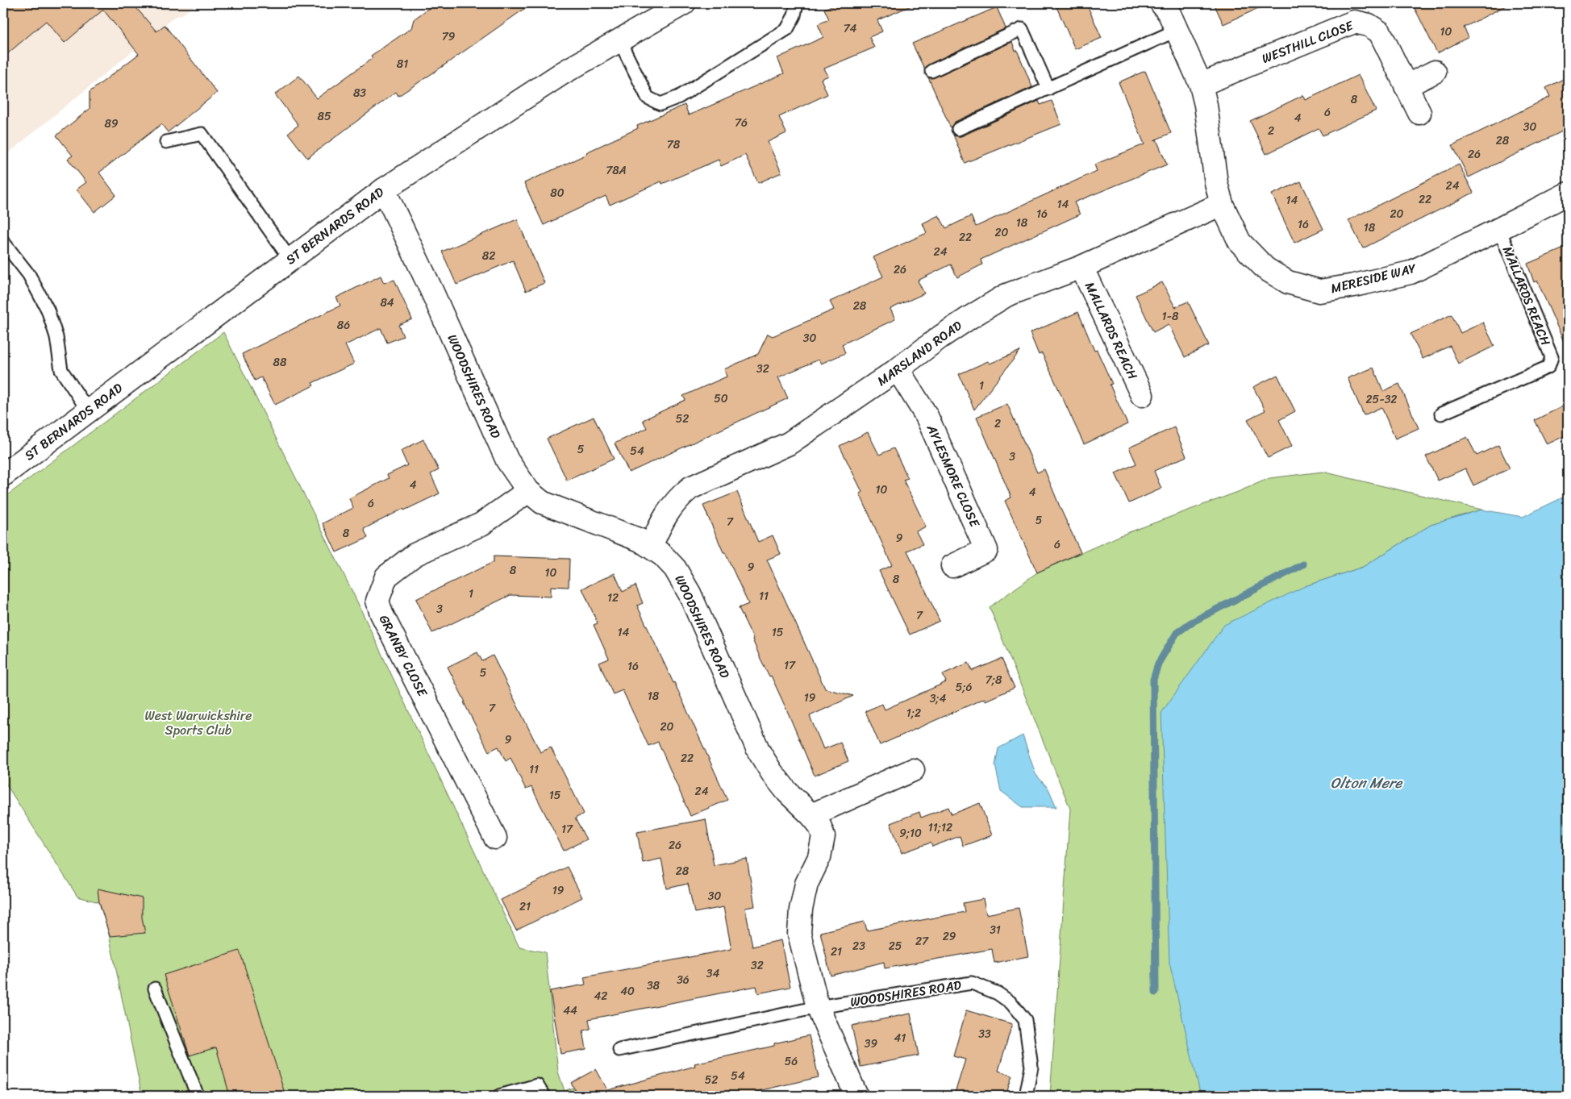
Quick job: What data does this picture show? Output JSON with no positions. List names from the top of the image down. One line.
{"streets":{"street":["WESTHILL CLOSE","ST BERNARDS ROAD","MERESIDE WAY","MALLARDS REACH","MARSLAND ROAD","WOODSHIRES ROAD","AYLESMORE CLOSE","GRANBY CLOSE"]},"crossings":[["WESTHILL CLOSE","MERESIDE WAY"],["ST BERNARDS ROAD","WOODSHIRES ROAD"],["MERESIDE WAY","MALLARDS REACH"],["MERESIDE WAY","MARSLAND ROAD"],["MALLARDS REACH","MARSLAND ROAD"],["MARSLAND ROAD","WOODSHIRES ROAD"],["MARSLAND ROAD","AYLESMORE CLOSE"],["WOODSHIRES ROAD","GRANBY CLOSE"]],"water":["Olton Mere"],"parks":["West Warwickshire Sports Club"],"house_numbers":["74","10","79","81","83","8","6","85","4","76","89","30","2","28","78","26","78A","24","80","22","14","14","16","20","18","16","18","20","22","24","82","26","84","28","1-8","86","30","88","32","1","50","25-32","52","2","5","54","3","4","10","4","6","5","7","8","9","6","9","8","10","8","1","11","12","3","7","14","15","17","16","5","7;8","5;6","18","19","3;4","7","1;2","20","9","22","11","24","15","11;12","17","9;10","26","28","19","30","21","31","29","27","23","25","21","32","34","36","38","40","42","44","33","41","39","56","54","52"]}
